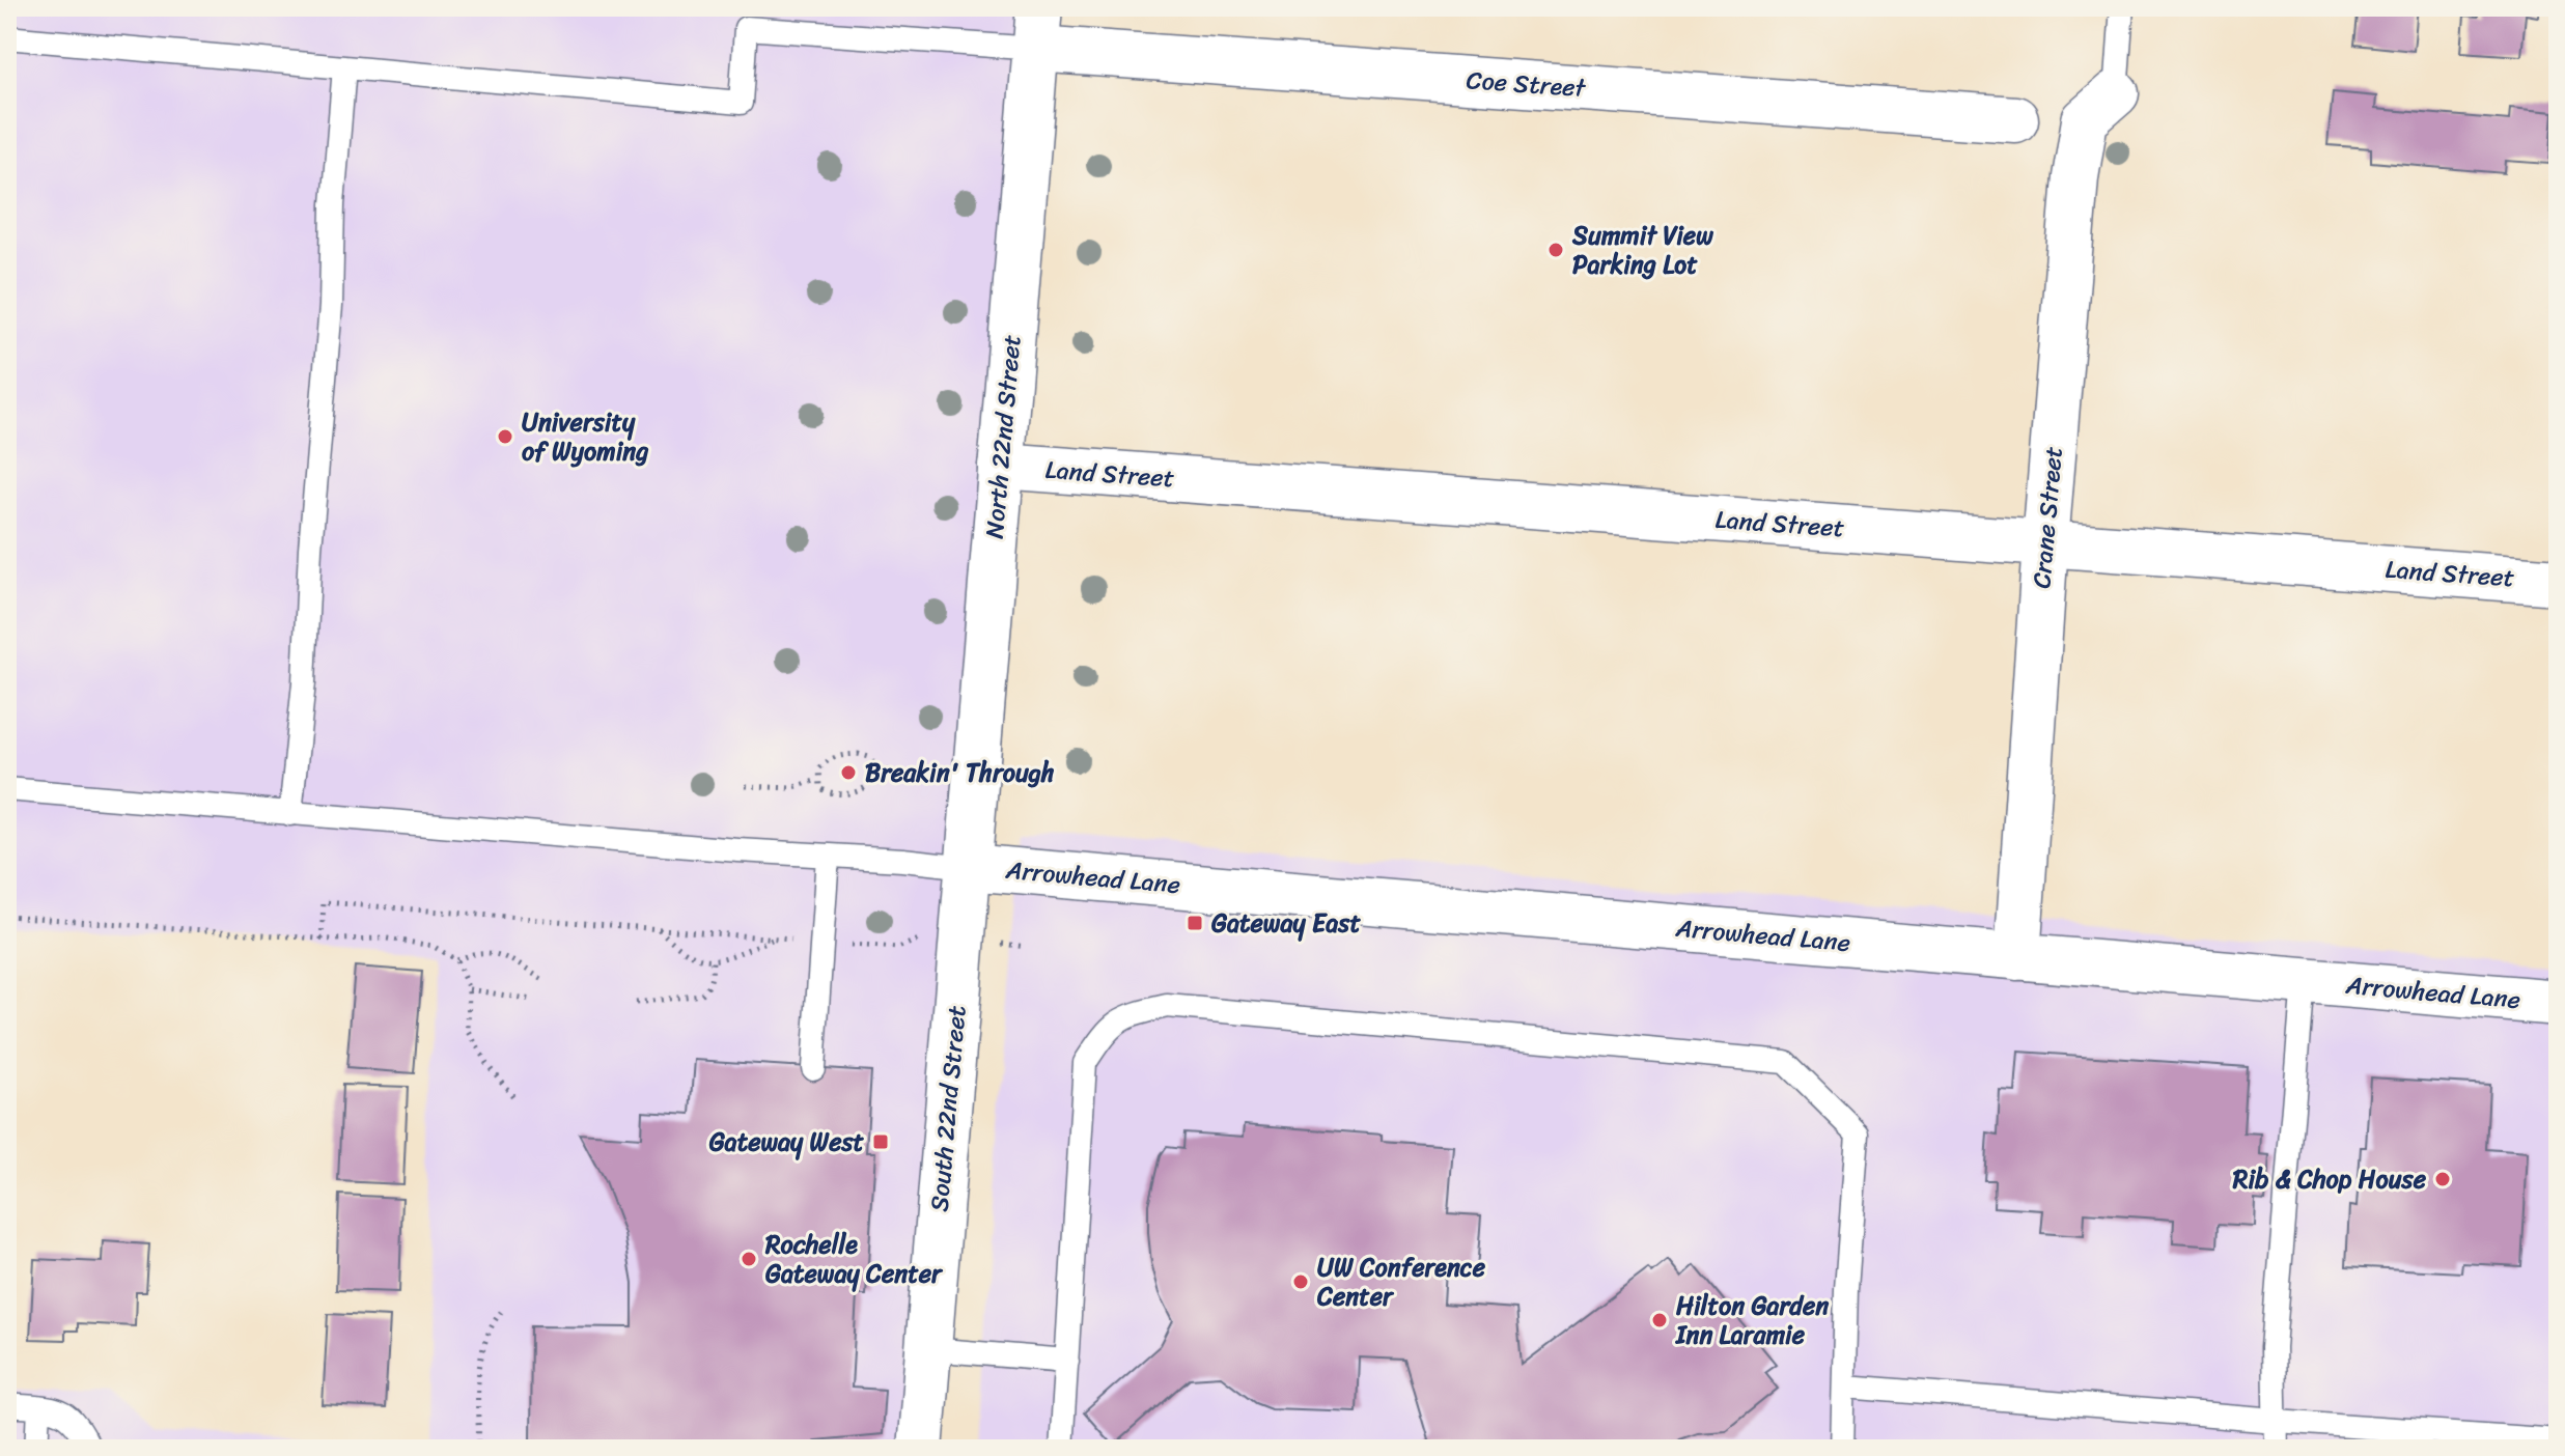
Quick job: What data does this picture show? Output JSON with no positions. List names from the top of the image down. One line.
{"streets":{"street":["Coe Street","North 22nd Street","Land Street","Crane Street","Arrowhead Lane","South 22nd Street"]},"crossings":[["Coe Street","North 22nd Street"],["North 22nd Street","Land Street"],["North 22nd Street","Arrowhead Lane"],["North 22nd Street","South 22nd Street"],["Land Street","Crane Street"],["Crane Street","Arrowhead Lane"],["Arrowhead Lane","South 22nd Street"]],"places":{"other":["Summit View Parking Lot","University of Wyoming","Breakin' Through","Rib & Chop House","Rochelle Gateway Center","UW Conference Center","Hilton Garden Inn Laramie"],"transit":["Gateway East","Gateway West"]}}
